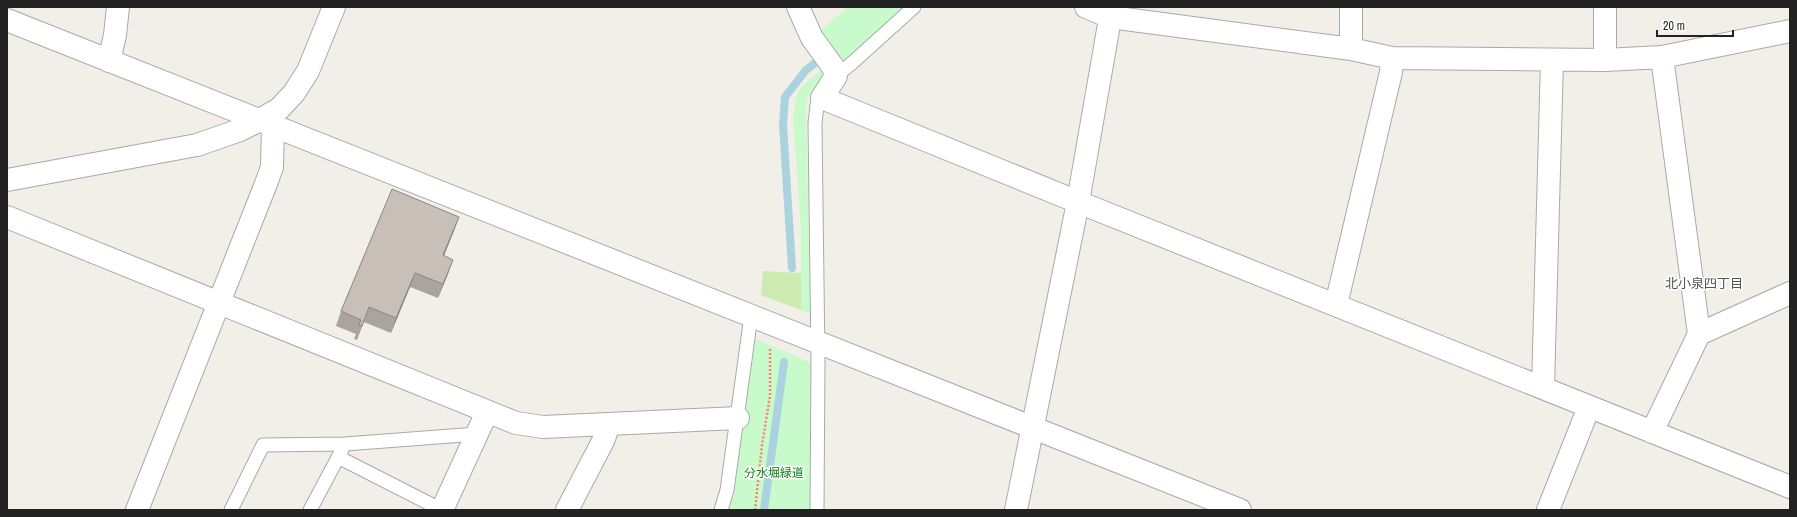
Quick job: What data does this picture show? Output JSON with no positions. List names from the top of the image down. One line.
{"districts":["北小泉四丁目"],"parks":["分水堀緑道"],"scale_bar":"20 m"}
